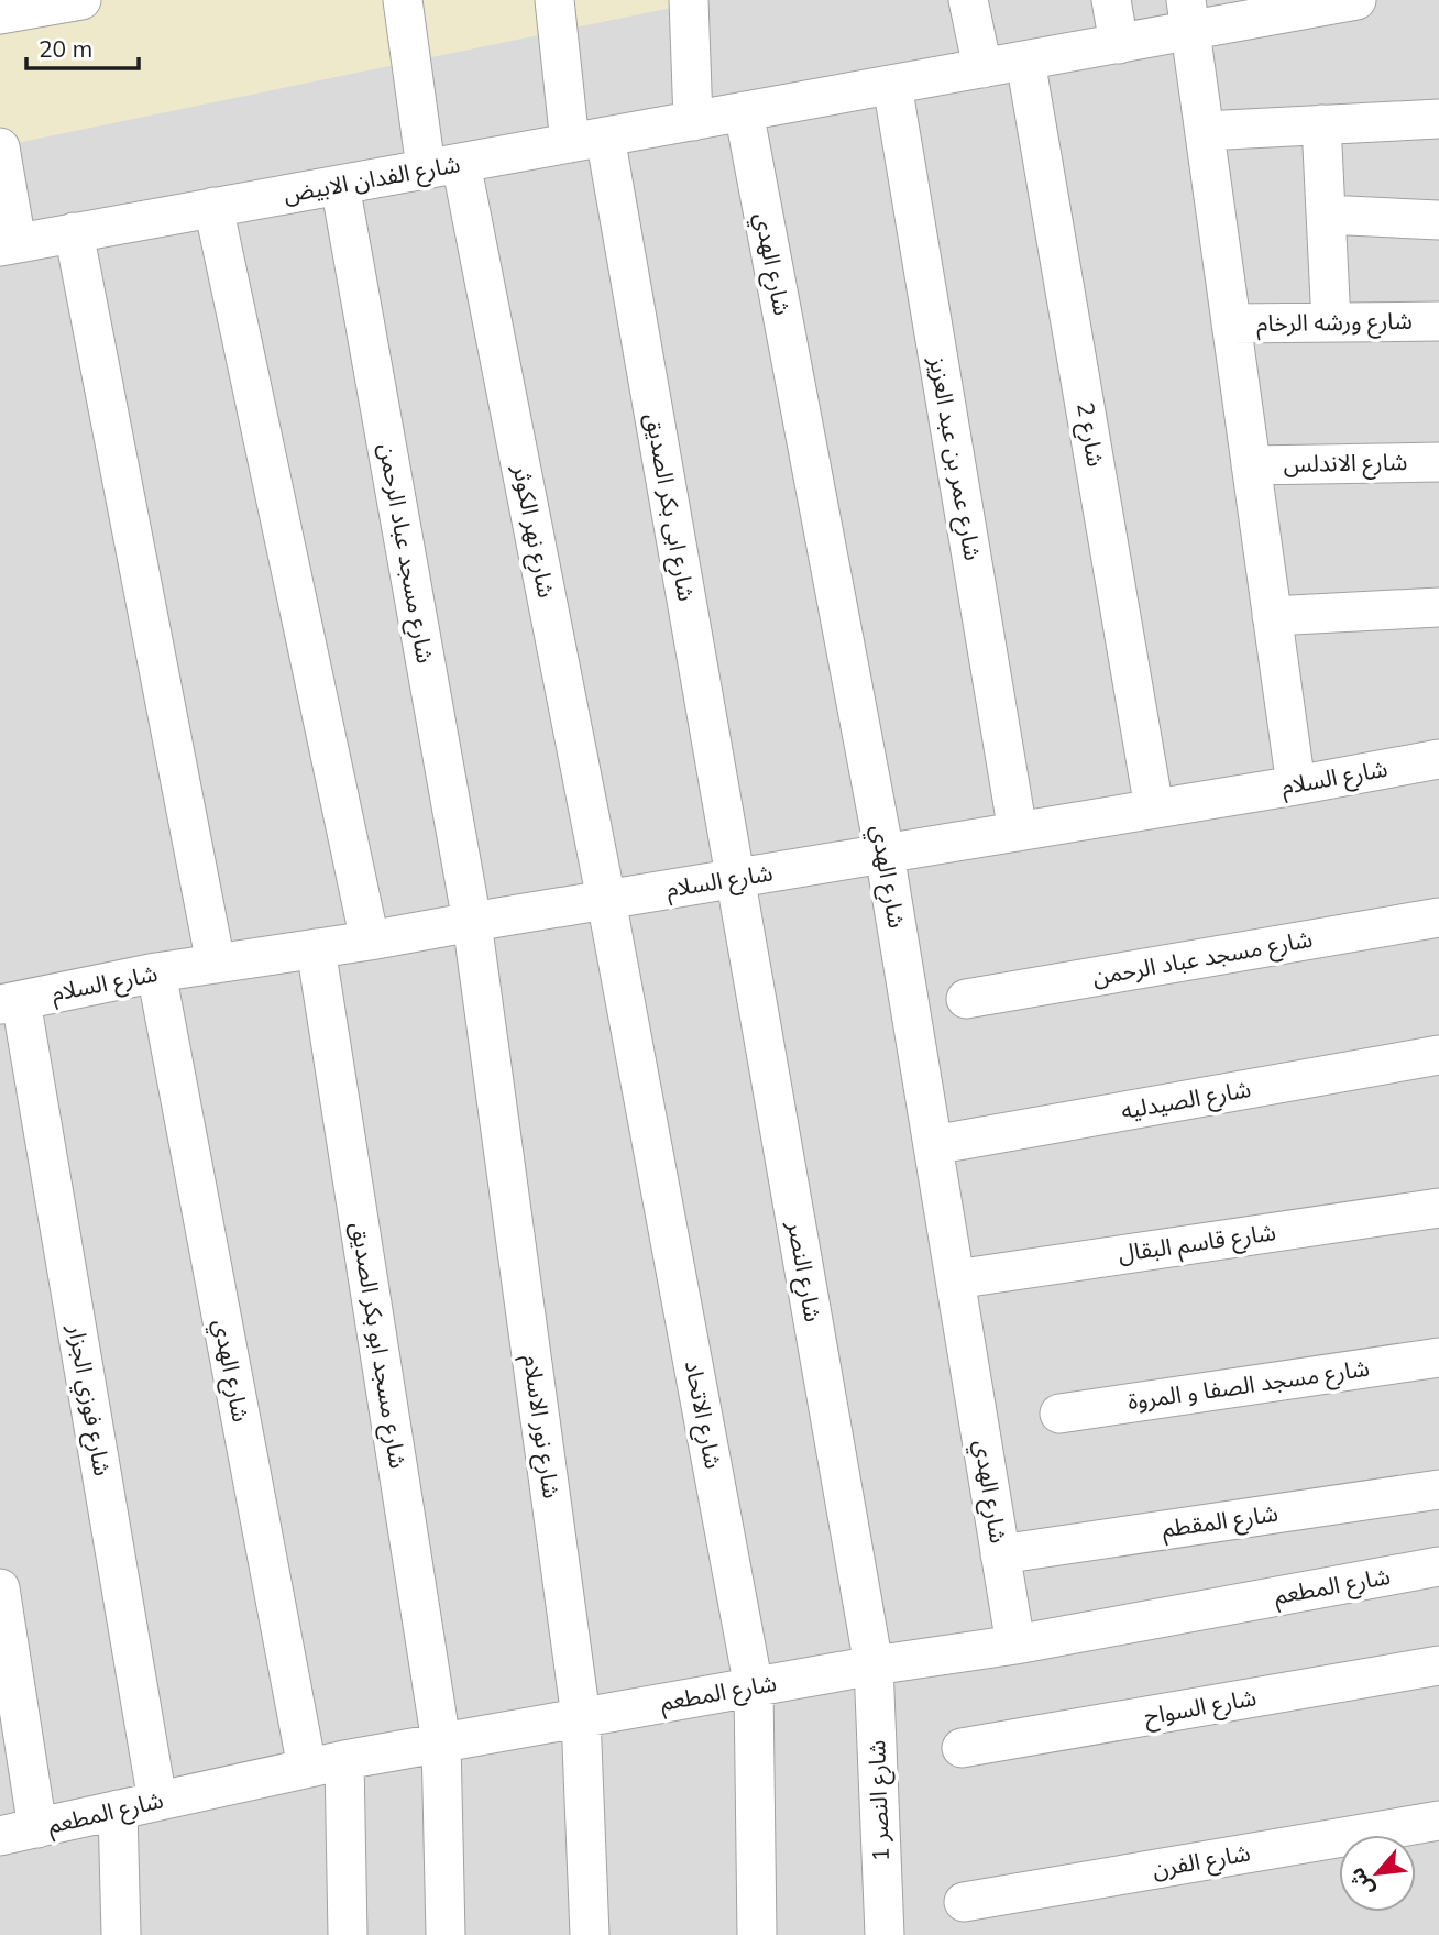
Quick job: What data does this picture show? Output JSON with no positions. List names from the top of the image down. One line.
{"streets":{"street":["شارع الفدان الابيض","شارع الهدي","شارع ورشه الرخام","شارع 2","شارع عمر بن عبد العزيز","شارع الاندلس","شارع ابى بكر الصديق","شارع نهر الكوثر","شارع مسجد عباد الرحمن","شارع السلام","شارع الصيدليه","شارع قاسم البقال","شارع النصر","شارع مسجد ابو بكر الصديق","شارع مسجد الصفا و المروة","شارع فوزي الجزار","شارع الاتحاد","شارع نور الاسلام","شارع المقطم","شارع المطعم","شارع السواح","شارع النصر 1","شارع الفرن"]},"crossings":[["شارع الفدان الابيض","شارع الهدي"],["شارع الفدان الابيض","شارع 2"],["شارع الفدان الابيض","شارع عمر بن عبد العزيز"],["شارع الفدان الابيض","شارع ابى بكر الصديق"],["شارع الفدان الابيض","شارع نهر الكوثر"],["شارع الفدان الابيض","شارع مسجد عباد الرحمن"],["شارع الهدي","شارع السلام"],["شارع الهدي","شارع الصيدليه"],["شارع الهدي","شارع قاسم البقال"],["شارع الهدي","شارع المقطم"],["شارع الهدي","شارع المطعم"],["شارع 2","شارع السلام"],["شارع عمر بن عبد العزيز","شارع السلام"],["شارع ابى بكر الصديق","شارع السلام"],["شارع ابى بكر الصديق","شارع النصر"],["شارع نهر الكوثر","شارع السلام"],["شارع نهر الكوثر","شارع الاتحاد"],["شارع مسجد عباد الرحمن","شارع السلام"],["شارع مسجد عباد الرحمن","شارع نور الاسلام"],["شارع السلام","شارع النصر"],["شارع السلام","شارع مسجد ابو بكر الصديق"],["شارع السلام","شارع فوزي الجزار"],["شارع السلام","شارع الاتحاد"],["شارع السلام","شارع نور الاسلام"],["شارع النصر","شارع المطعم"],["شارع النصر","شارع النصر 1"],["شارع مسجد ابو بكر الصديق","شارع المطعم"],["شارع فوزي الجزار","شارع المطعم"],["شارع الاتحاد","شارع المطعم"],["شارع نور الاسلام","شارع المطعم"],["شارع المطعم","شارع النصر 1"]],"scale_bar":"20 m","north":"bottom left"}
